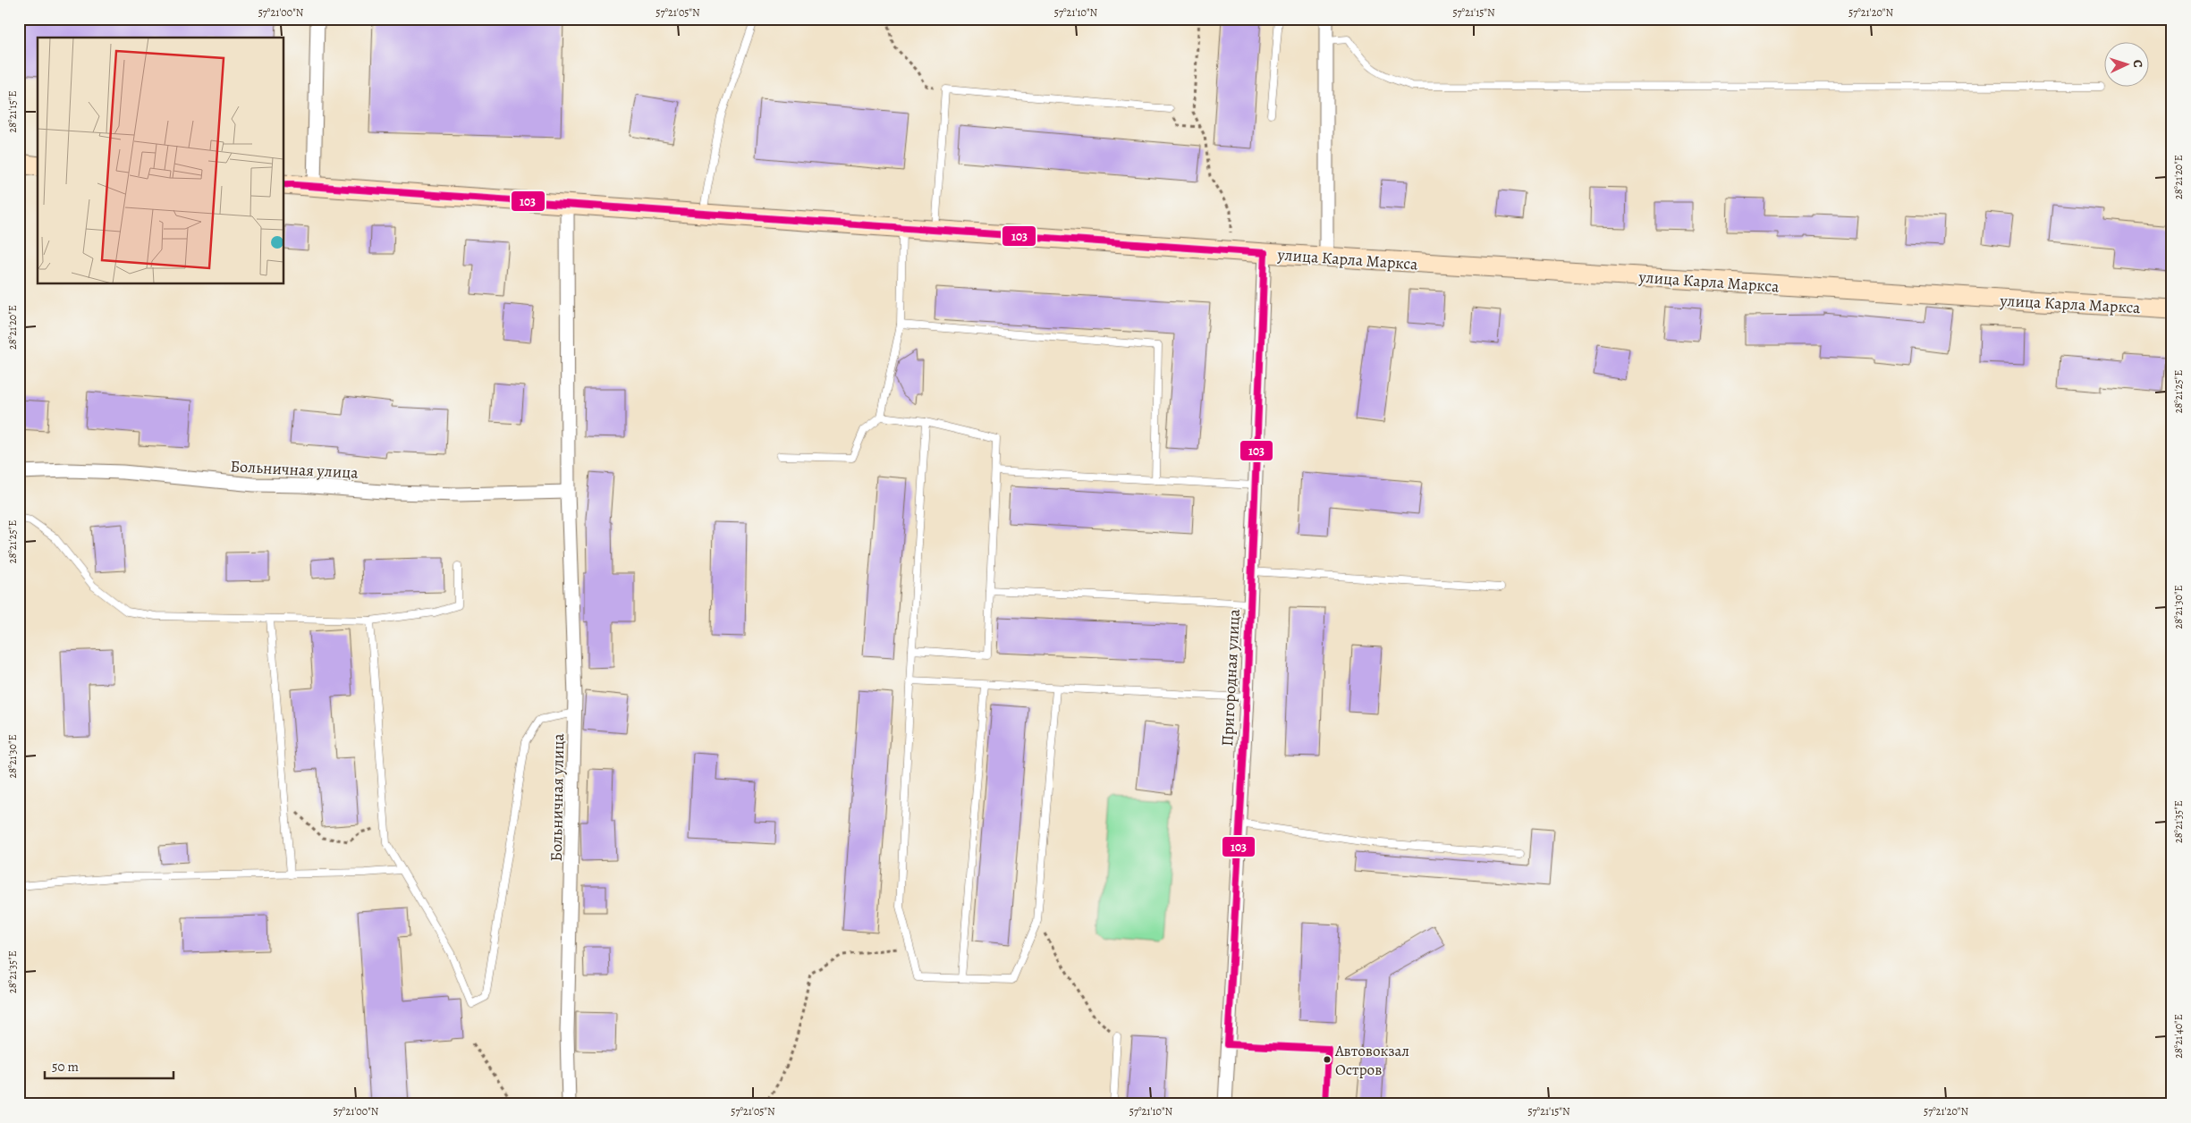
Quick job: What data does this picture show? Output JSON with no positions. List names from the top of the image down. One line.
{"streets":{"main road":["улица Карла Маркса"],"street":["Больничная улица","Пригородная улица"]},"crossings":[["улица Карла Маркса","Больничная улица"],["улица Карла Маркса","Пригородная улица"]],"places":["Автовокзал Остров"],"lines":["transit line 103"],"scale_bar":"50 m","north":"right","coordinates":["57°21'00\"N","57°21'05\"N","57°21'10\"N","57°21'15\"N","57°21'20\"N","28°21'15\"E","28°21'20\"E","28°21'25\"E","28°21'30\"E","28°21'35\"E","28°21'40\"E"]}
